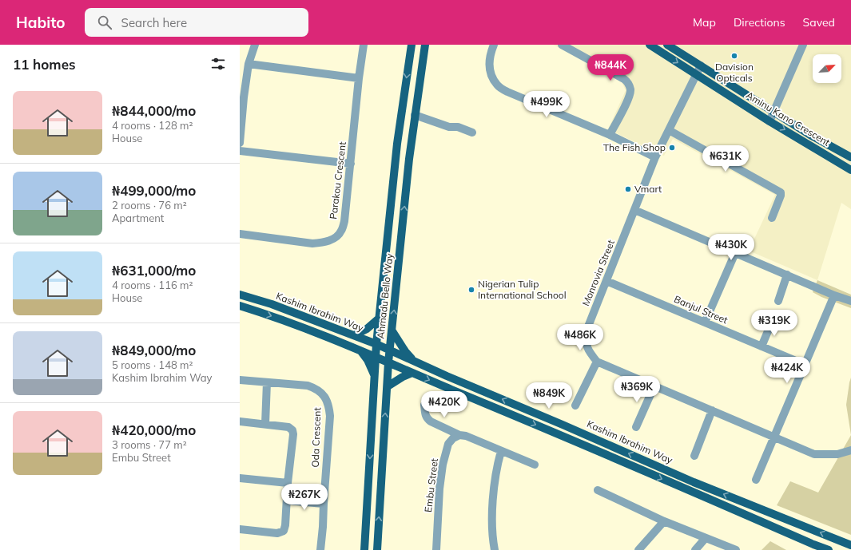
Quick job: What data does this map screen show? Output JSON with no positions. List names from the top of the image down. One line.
{"streets":{"main road":["Aminu Kano Crescent","Ahmadu Bello Way","Kashim Ibrahim Way"],"street":["Parakou Crescent","Monrovia Street","Banjul Street","Oda Crescent","Embu Street"]},"crossings":[["Aminu Kano Crescent","Monrovia Street"],["Monrovia Street","Banjul Street"],["Ahmadu Bello Way","Kashim Ibrahim Way"]],"places":["Davision Opticals","The Fish Shop","Vmart","Nigerian Tulip International School"],"north":"top right","page":{"header":"Habito","search":"Search here","nav":["Map","Directions","Saved"],"heading":"11 homes","price":["₦844K","₦499K","₦631K","₦430K","₦319K","₦486K","₦424K","₦369K","₦849K","₦420K","₦267K"],"list":[{"name":"₦844,000/mo","note":"4 rooms · 128 m² · House"},{"name":"₦499,000/mo","note":"2 rooms · 76 m² · Apartment"},{"name":"₦631,000/mo","note":"4 rooms · 116 m² · House"},{"name":"₦849,000/mo","note":"5 rooms · 148 m² · Kashim Ibrahim Way"},{"name":"₦420,000/mo","note":"3 rooms · 77 m² · Embu Street"}]}}
